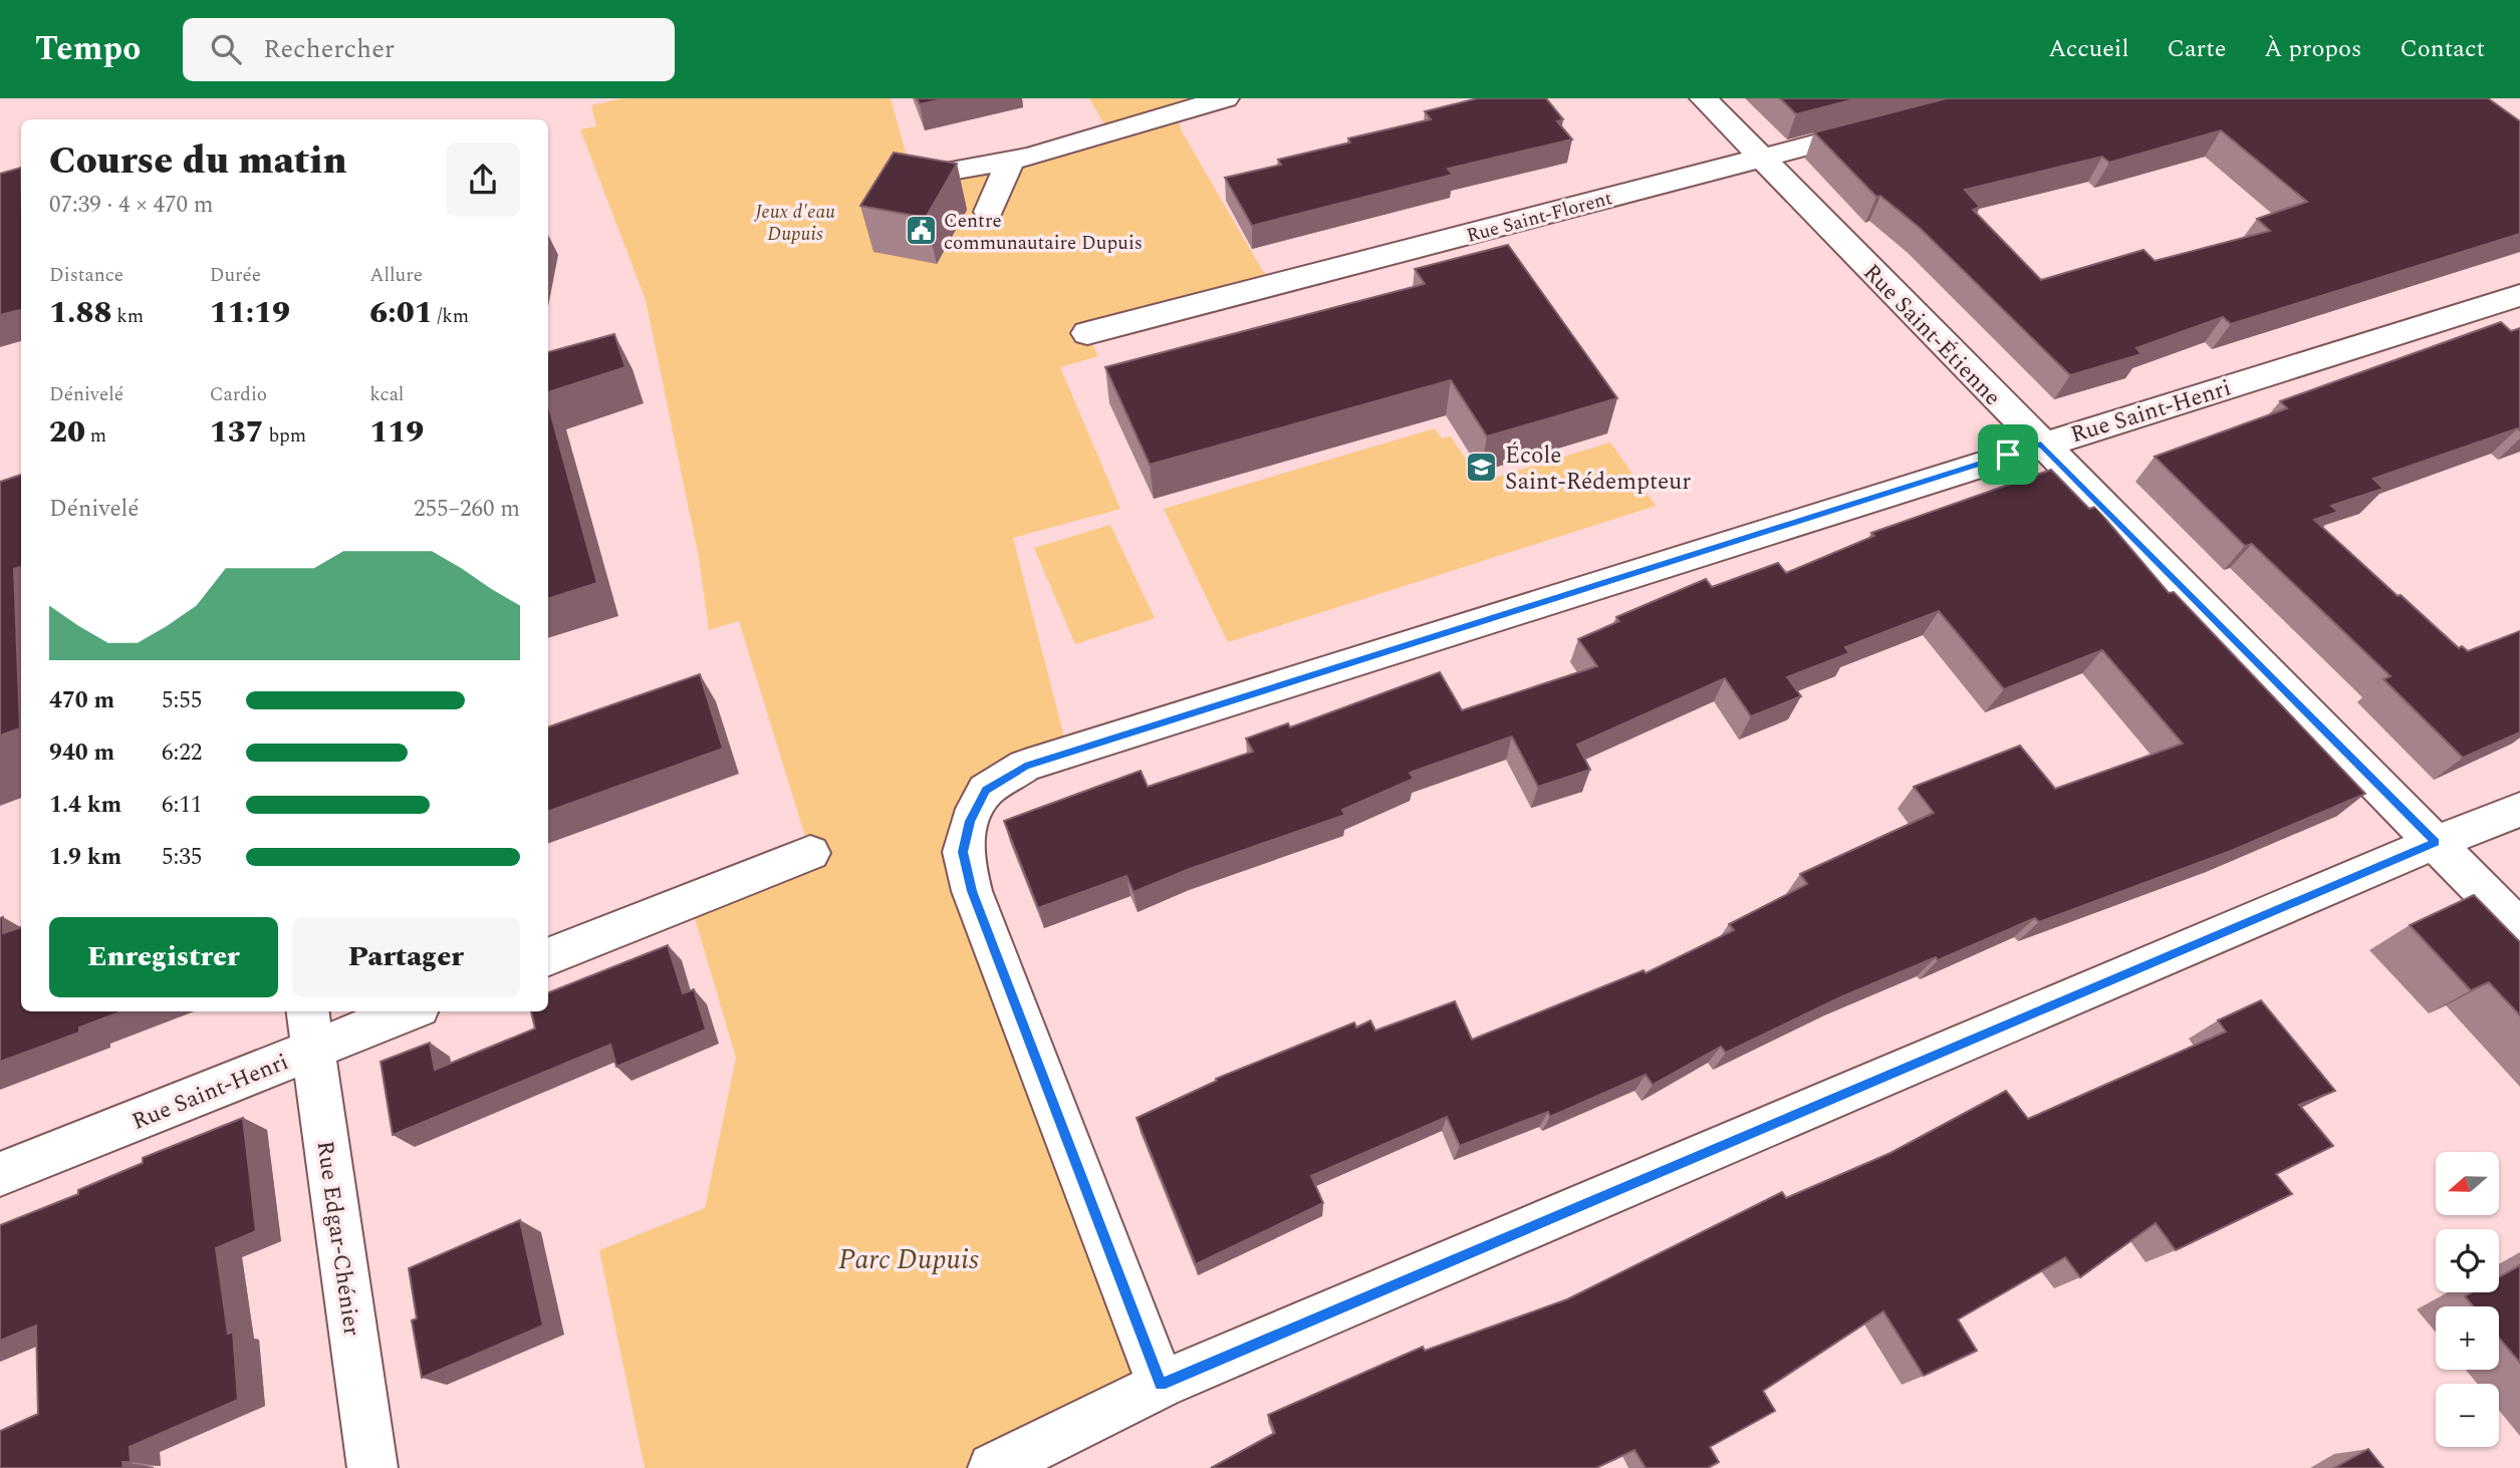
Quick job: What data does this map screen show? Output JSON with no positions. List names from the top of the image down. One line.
{"streets":{"street":["Rue Saint-Florent","Rue Saint-Étienne","Rue Saint-Henri","Rue Edgar-Chénier"]},"crossings":[["Rue Saint-Florent","Rue Saint-Étienne"],["Rue Saint-Étienne","Rue Saint-Henri"],["Rue Saint-Henri","Rue Edgar-Chénier"]],"parks":["Jeux d'eau Dupuis","Parc Dupuis"],"places":{"public building":["Centre communautaire Dupuis"],"school or university":["École Saint-Rédempteur"]},"north":"left","page":{"header":"Tempo","search":"Rechercher","nav":["Accueil","Carte","À propos","Contact"],"heading":["Course du matin","07:39 · 4 × 470 m"],"stats":[["Distance","1.88 km"],["Durée","11:19"],["Allure","6:01 /km"],["Dénivelé","20 m"],["Cardio","137 bpm"],["kcal","119"]],"chart":["Dénivelé","255–260 m"],"list":[{"name":"470 m","note":"5:55"},{"name":"940 m","note":"6:22"},{"name":"1.4 km","note":"6:11"},{"name":"1.9 km","note":"5:35"}],"buttons":["Enregistrer","Partager"],"map_buttons":["+","−"]}}
